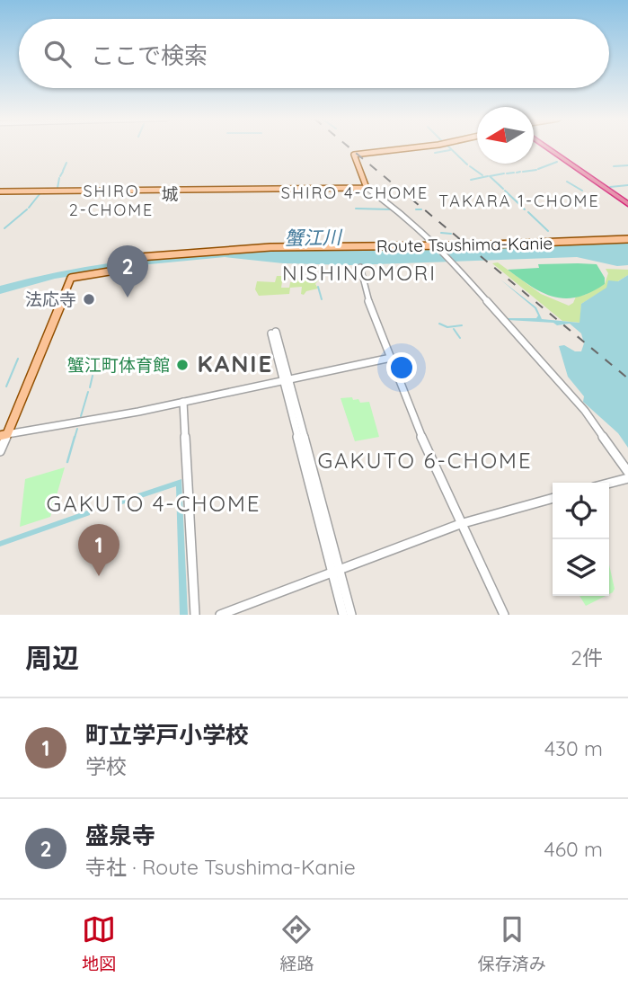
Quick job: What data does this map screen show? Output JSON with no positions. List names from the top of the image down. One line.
{"streets":{"main road":["Route Tsushima-Kanie"]},"districts":["SHIRO 2-CHOME","SHIRO 4-CHOME","城","TAKARA 1-CHOME","NISHINOMORI","KANIE","GAKUTO 6-CHOME","GAKUTO 4-CHOME"],"water":["蟹江川"],"places":["法応寺","蟹江町体育館"],"north":"left","page":{"search":"ここで検索","pins":["2","1"],"heading":["周辺","2件"],"list":[{"mark":"1","name":"町立学戸小学校","note":"学校","value":"430 m"},{"mark":"2","name":"盛泉寺","note":"寺社 · Route Tsushima-Kanie","value":"460 m"}],"nav":["地図","経路","保存済み"]}}
